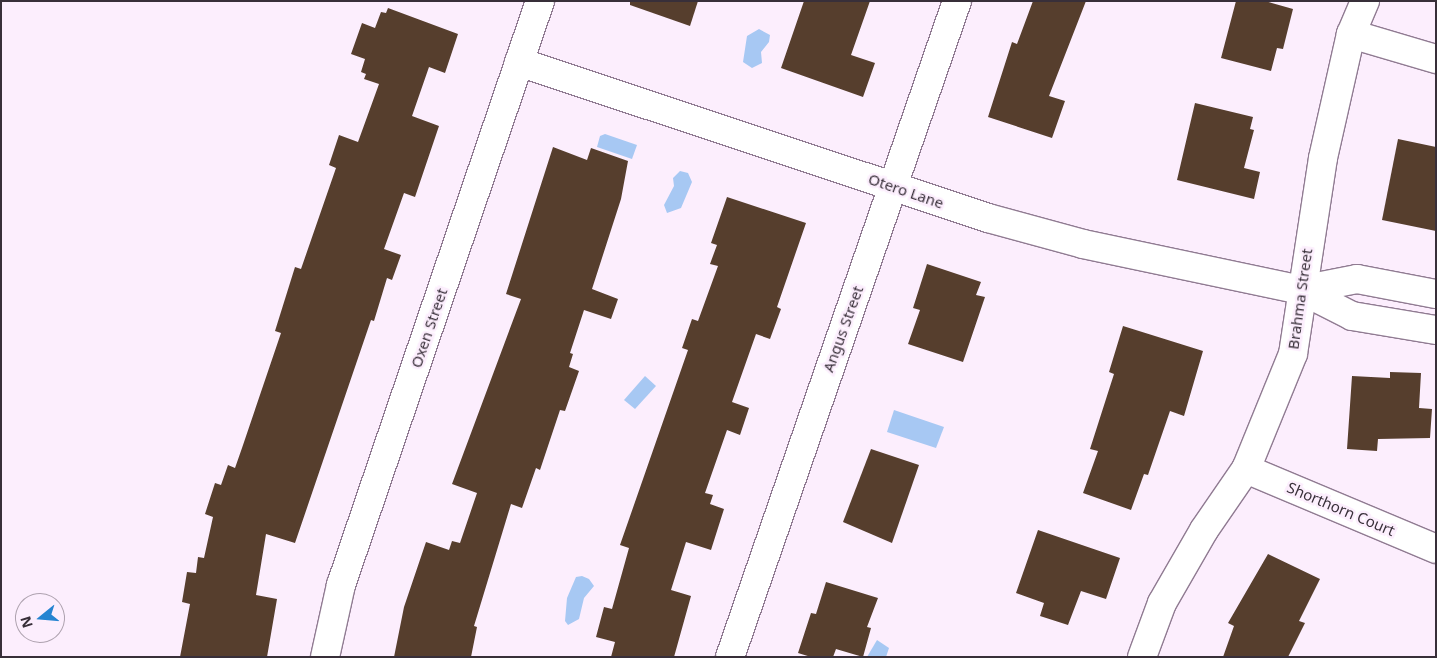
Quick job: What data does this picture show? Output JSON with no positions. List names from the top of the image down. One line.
{"streets":{"street":["Otero Lane","Brahma Street","Oxen Street","Angus Street","Shorthorn Court"]},"crossings":[["Otero Lane","Brahma Street"],["Otero Lane","Oxen Street"],["Otero Lane","Angus Street"],["Brahma Street","Shorthorn Court"]],"north":"left"}
